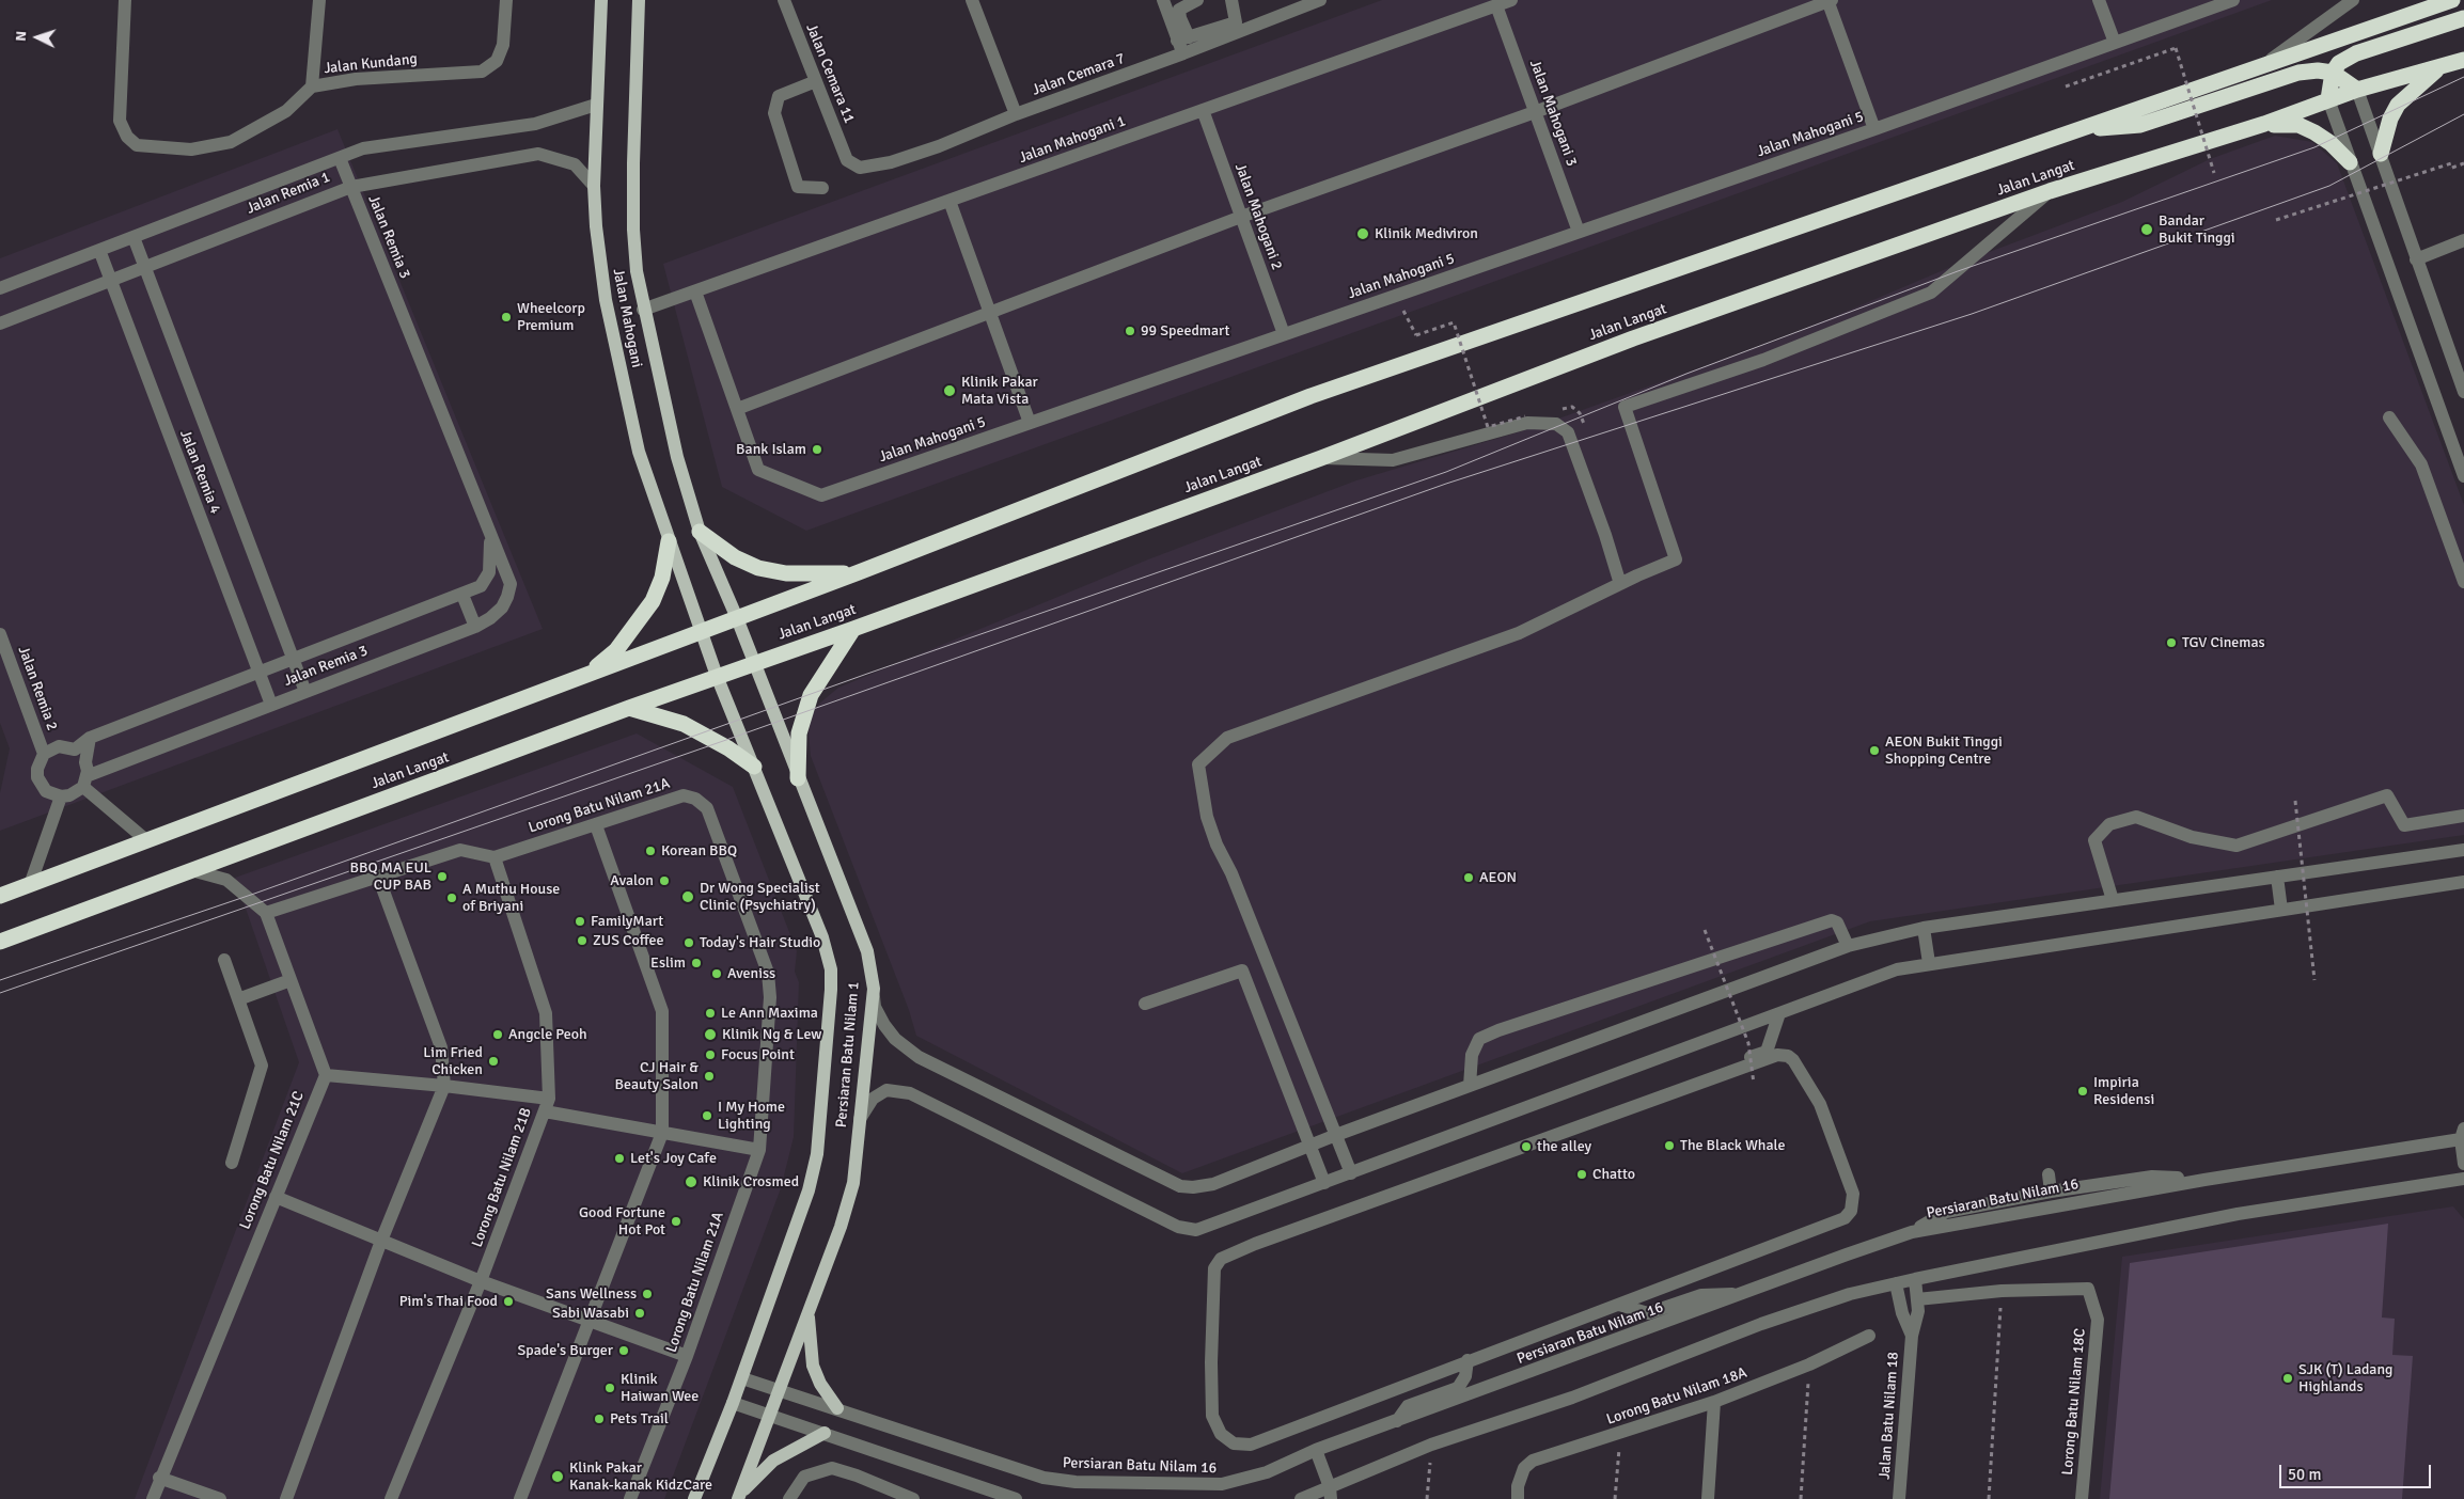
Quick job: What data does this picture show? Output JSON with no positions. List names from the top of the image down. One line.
{"streets":{"highway":["Jalan Langat"],"main road":["Jalan Mahogani","Persiaran Batu Nilam 1"],"street":["Jalan Kundang","Jalan Cemara 11","Jalan Cemara 7","Jalan Mahogani 3","Jalan Mahogani 5","Jalan Mahogani 1","Jalan Remia 1","Jalan Mahogani 2","Jalan Remia 3","Jalan Remia 4","Jalan Remia 2","Lorong Batu Nilam 21A","Lorong Batu Nilam 21C","Lorong Batu Nilam 21B","Persiaran Batu Nilam 16","Lorong Batu Nilam 18A","Lorong Batu Nilam 18C","Jalan Batu Nilam 18"]},"crossings":[["Jalan Cemara 11","Jalan Cemara 7"],["Jalan Mahogani 3","Jalan Mahogani 5"],["Jalan Mahogani 3","Jalan Mahogani 1"],["Jalan Mahogani 5","Jalan Mahogani 1"],["Jalan Mahogani 5","Jalan Mahogani 2"],["Jalan Mahogani 1","Jalan Mahogani 2"],["Jalan Mahogani 1","Jalan Mahogani"],["Jalan Langat","Jalan Mahogani"],["Jalan Langat","Persiaran Batu Nilam 1"],["Jalan Remia 1","Jalan Remia 3"],["Jalan Remia 1","Jalan Mahogani"],["Jalan Remia 1","Jalan Remia 4"],["Jalan Remia 3","Jalan Remia 4"],["Jalan Remia 3","Jalan Remia 2"],["Jalan Mahogani","Persiaran Batu Nilam 1"],["Lorong Batu Nilam 21A","Lorong Batu Nilam 21B"],["Persiaran Batu Nilam 1","Persiaran Batu Nilam 16"],["Lorong Batu Nilam 18C","Jalan Batu Nilam 18"]],"places":["Bandar Bukit Tinggi","Klinik Mediviron","Wheelcorp Premium","99 Speedmart","Klinik Pakar Mata Vista","Bank Islam","TGV Cinemas","AEON Bukit Tinggi Shopping Centre","Korean BBQ","BBQ MA EUL CUP BAB","AEON","Avalon","Dr Wong Specialist Clinic (Psychiatry)","A Muthu House of Briyani","FamilyMart","ZUS Coffee","Today's Hair Studio","Eslim","Aveniss","Le Ann Maxima","Angcle Peoh","Klinik Ng & Lew","Focus Point","Lim Fried Chicken","CJ Hair & Beauty Salon","Impiria Residensi","I My Home Lighting","The Black Whale","the alley","Let's Joy Cafe","Chatto","Klinik Crosmed","Good Fortune Hot Pot","Sans Wellness","Pim's Thai Food","Sabi Wasabi","Spade's Burger","SJK (T) Ladang Highlands","Klinik Haiwan Wee","Pets Trail","Klink Pakar Kanak-kanak KidzCare"],"scale_bar":"50 m","north":"left"}
